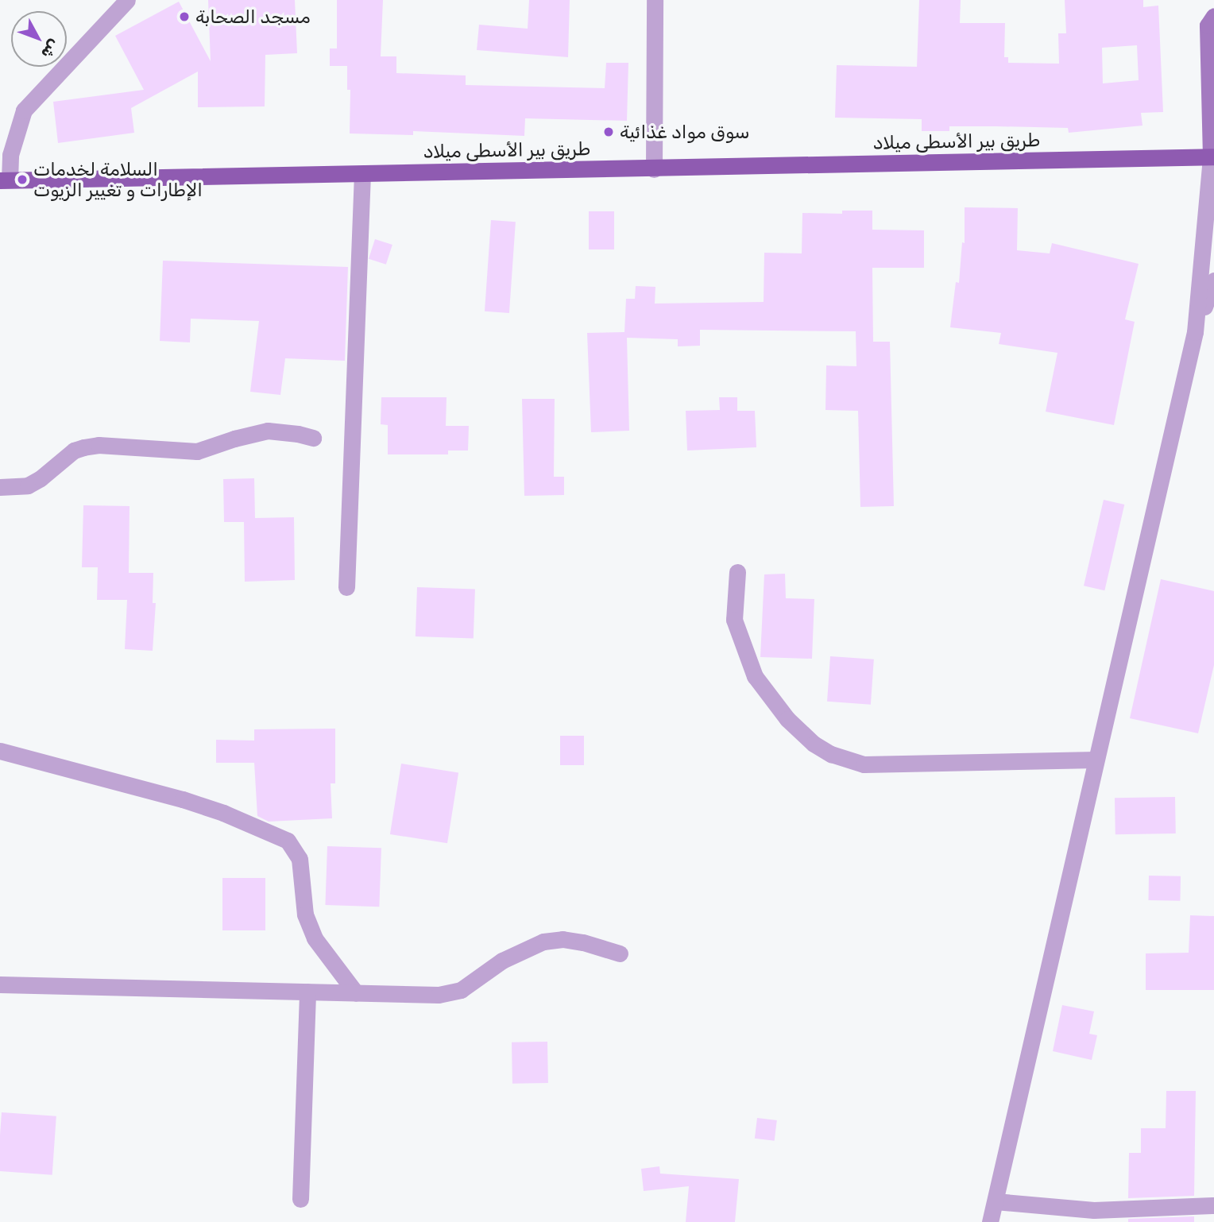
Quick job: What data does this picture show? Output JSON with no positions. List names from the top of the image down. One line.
{"streets":{"main road":["طريق بير الأسطى ميلاد"]},"places":["مسجد الصحابة","سوق مواد غذائية","السلامة لخدمات الإطارات و تغيير الزيوت"],"north":"bottom right"}
